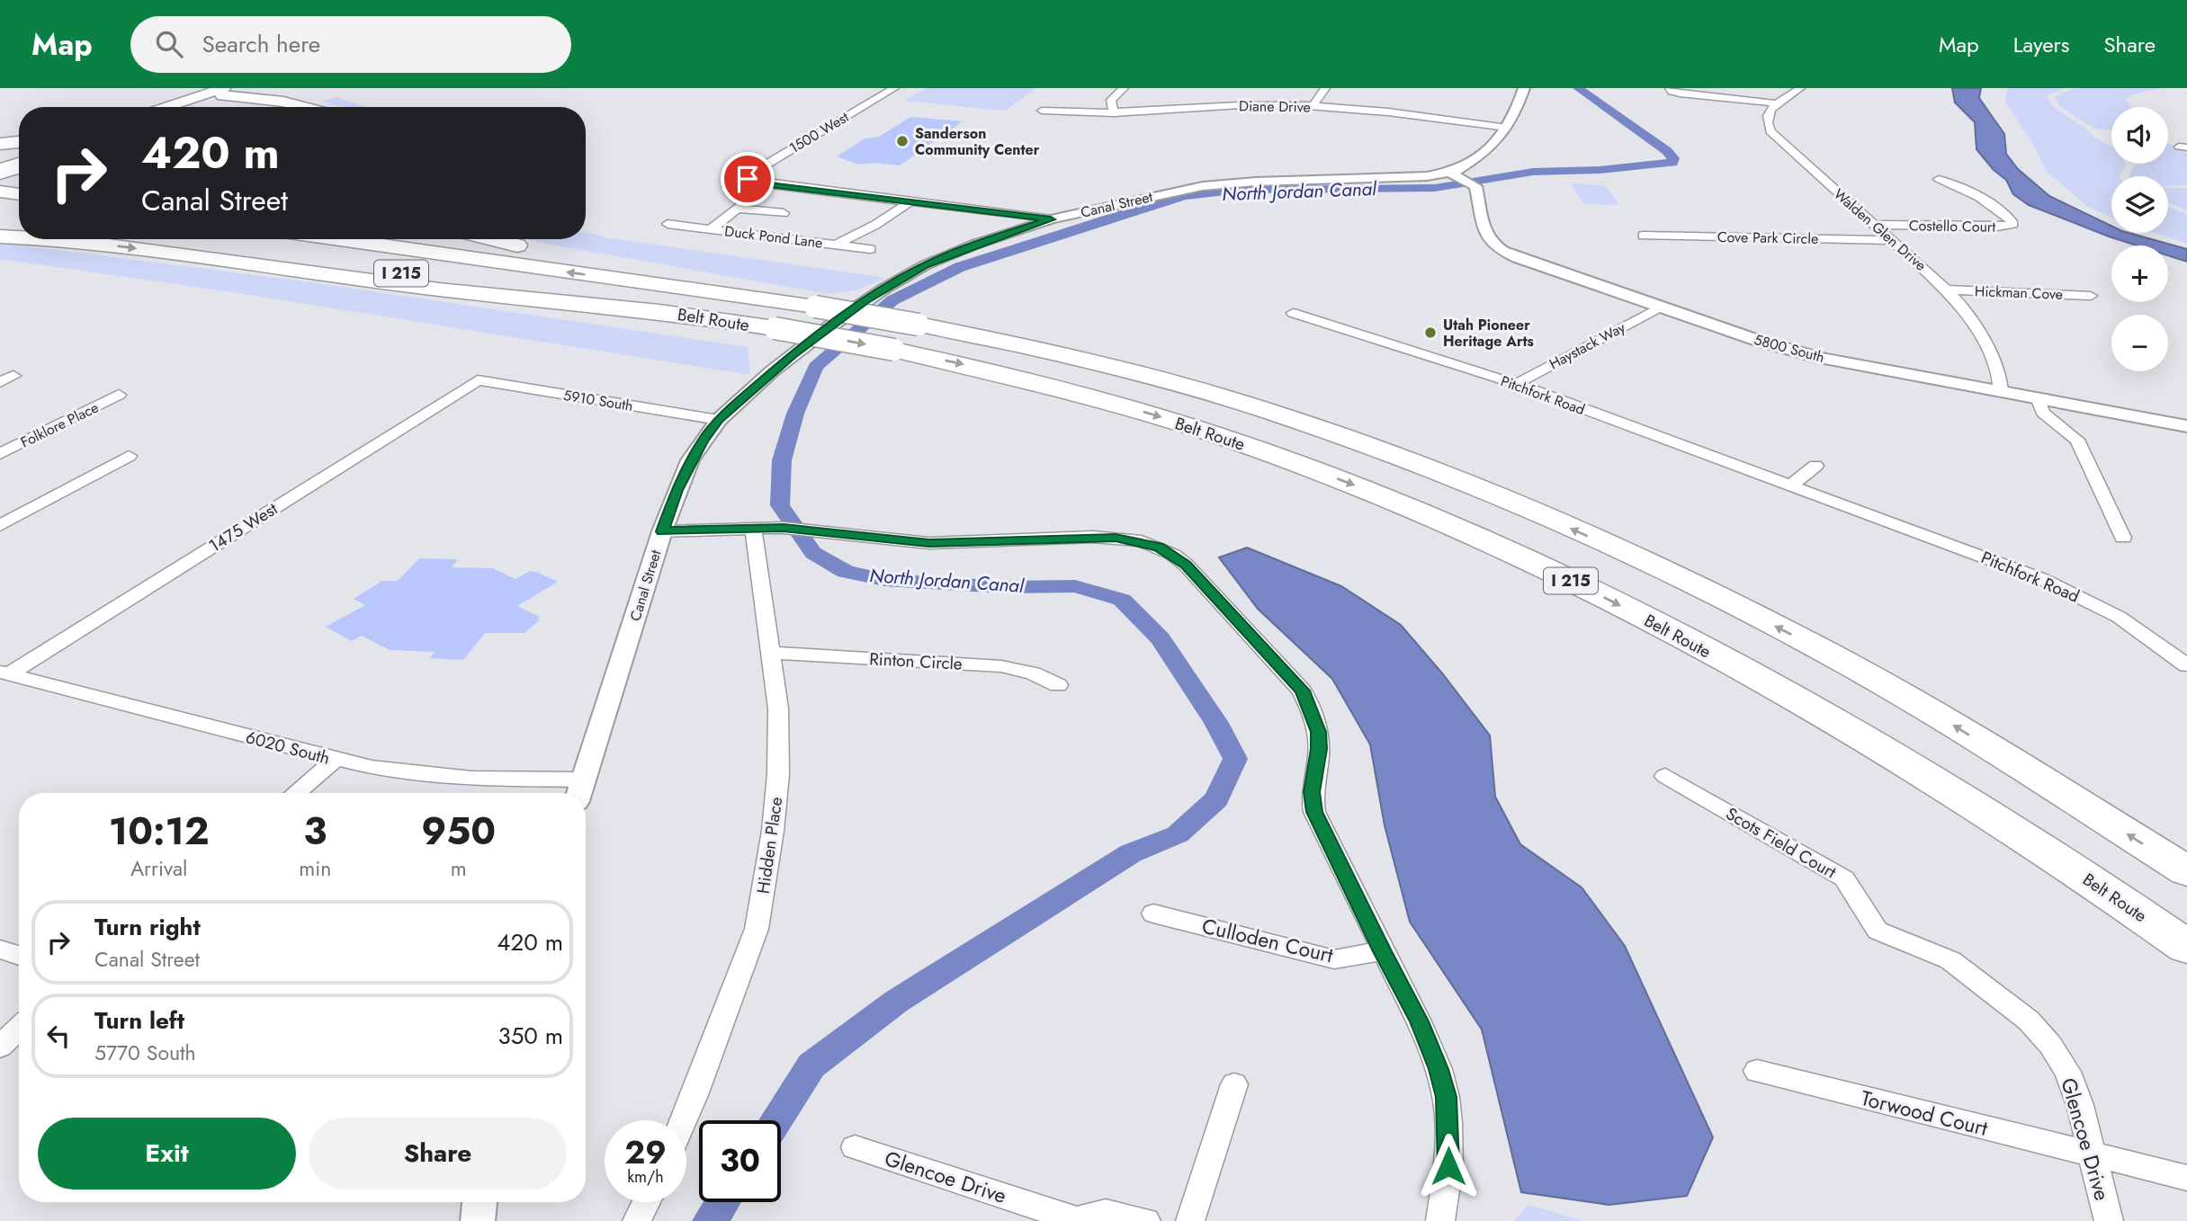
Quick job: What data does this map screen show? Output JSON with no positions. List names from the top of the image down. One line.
{"streets":{"highway":["I 215","Belt Route"],"street":["Diane Drive","1500 West","Canal Street","Costello Court","Walden Glen Drive","Duck Pond Lane","Cove Park Circle","Hickman Cove","Haystack Way","5800 South","Pitchfork Road","5910 South","Folklore Place","1475 West","Rinton Circle","6020 South","Scots Field Court","Hidden Place","Culloden Court","Torwood Court","Glencoe Drive"]},"crossings":[["Diane Drive","Canal Street"],["1500 West","Duck Pond Lane"],["Canal Street","5800 South"],["Canal Street","5910 South"],["Canal Street","6020 South"],["Costello Court","Walden Glen Drive"],["Walden Glen Drive","Cove Park Circle"],["Walden Glen Drive","Hickman Cove"],["Walden Glen Drive","5800 South"],["Haystack Way","5800 South"],["Haystack Way","Pitchfork Road"],["5910 South","1475 West"],["1475 West","6020 South"],["Rinton Circle","Hidden Place"],["Scots Field Court","Glencoe Drive"],["Torwood Court","Glencoe Drive"]],"water":["North Jordan Canal"],"places":["Sanderson Community Center","Utah Pioneer Heritage Arts"],"page":{"header":"Map","search":"Search here","nav":["Map","Layers","Share"],"map_buttons":["+","−"],"turn":["420 m","Canal Street"],"eta":["10:12","Arrival","3","min","950","m"],"list":[{"name":"Turn right","note":"Canal Street","value":"420 m"},{"name":"Turn left","note":"5770 South","value":"350 m"}],"buttons":["Exit","Share"],"speed":"29 km/h","limit":"30"}}
